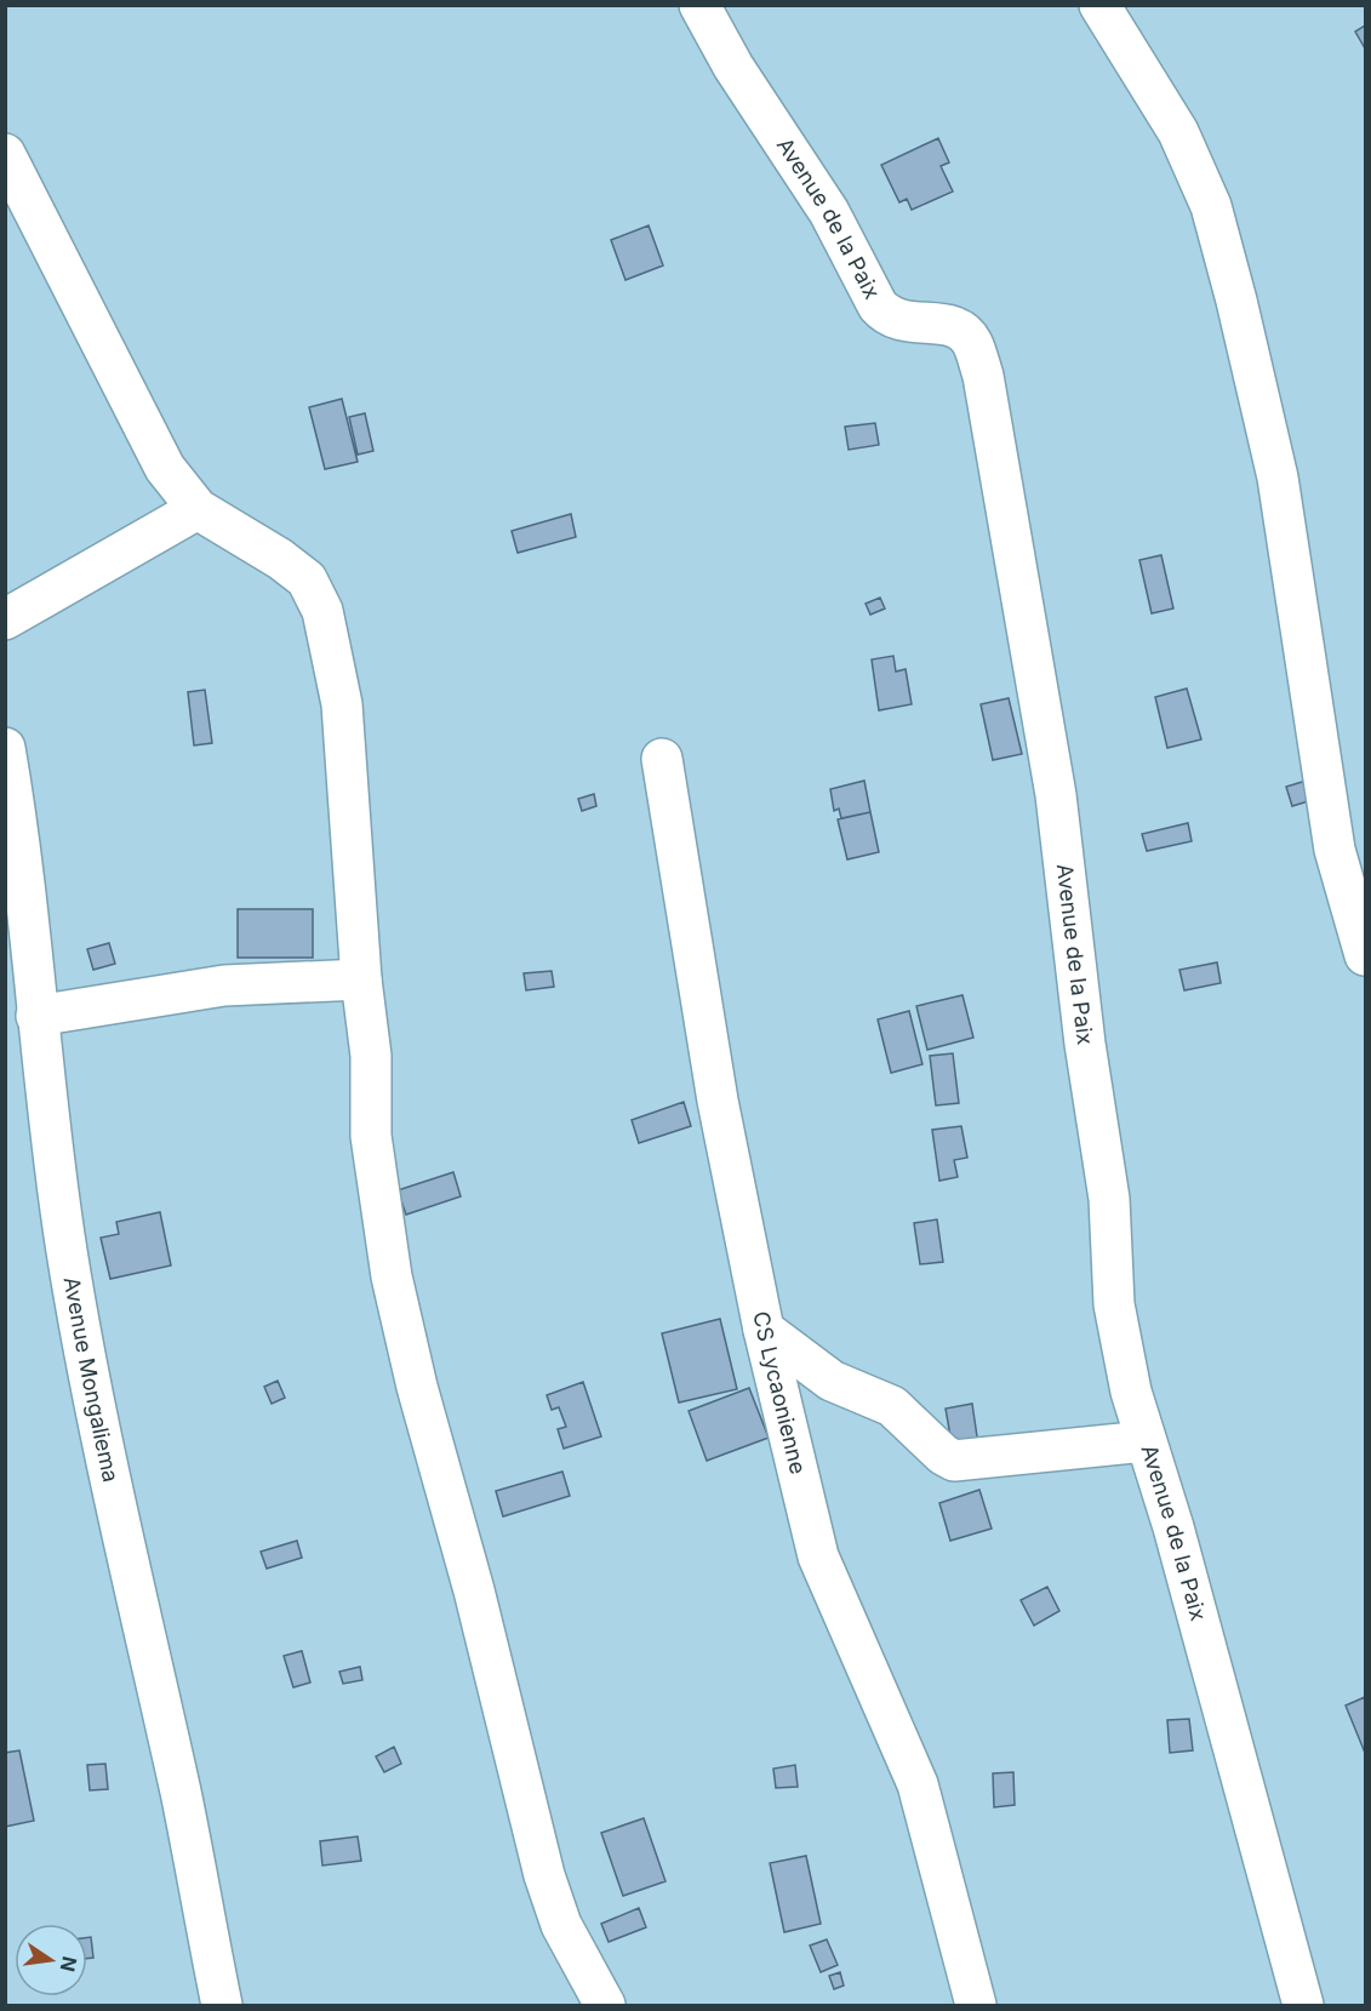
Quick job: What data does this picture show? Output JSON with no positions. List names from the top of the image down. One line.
{"streets":{"street":["Avenue de la Paix","Avenue Mongaliema","CS Lycaonienne"]},"north":"right"}
